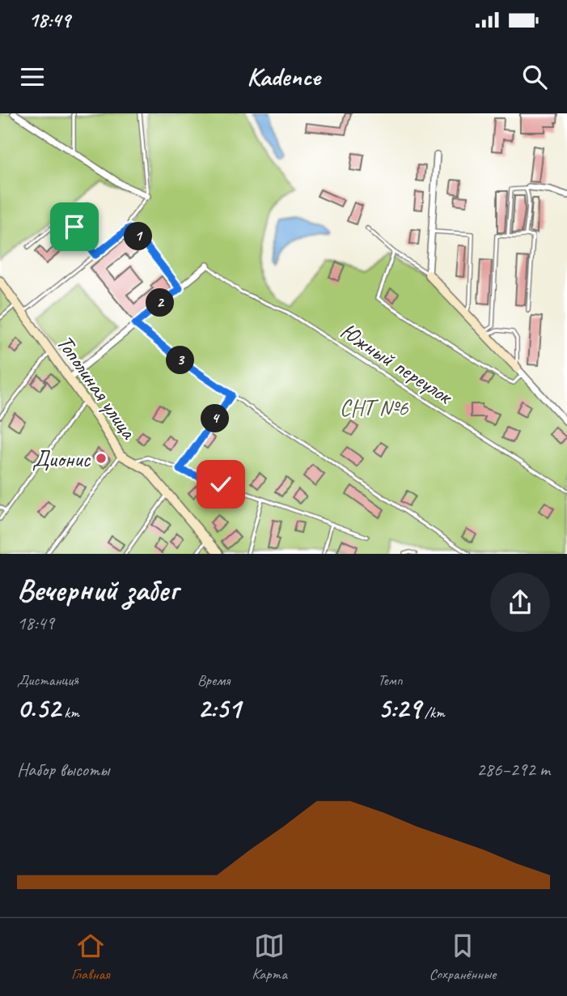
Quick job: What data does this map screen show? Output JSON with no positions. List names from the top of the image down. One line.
{"streets":{"street":["Тополиная улица"],"lane":["Южный переулок"]},"parks":["СНТ №6"],"places":["Дионис"],"page":{"status":"18:49","header":"Kadence","pins":["1","2","3","4"],"heading":["Вечерний забег","18:49"],"stats":[["Дистанция","0.52 km"],["Время","2:51"],["Темп","5:29 /km"]],"chart":["Набор высоты","286–292 m"],"tabs":["Главная","Карта","Сохранённые"]}}
